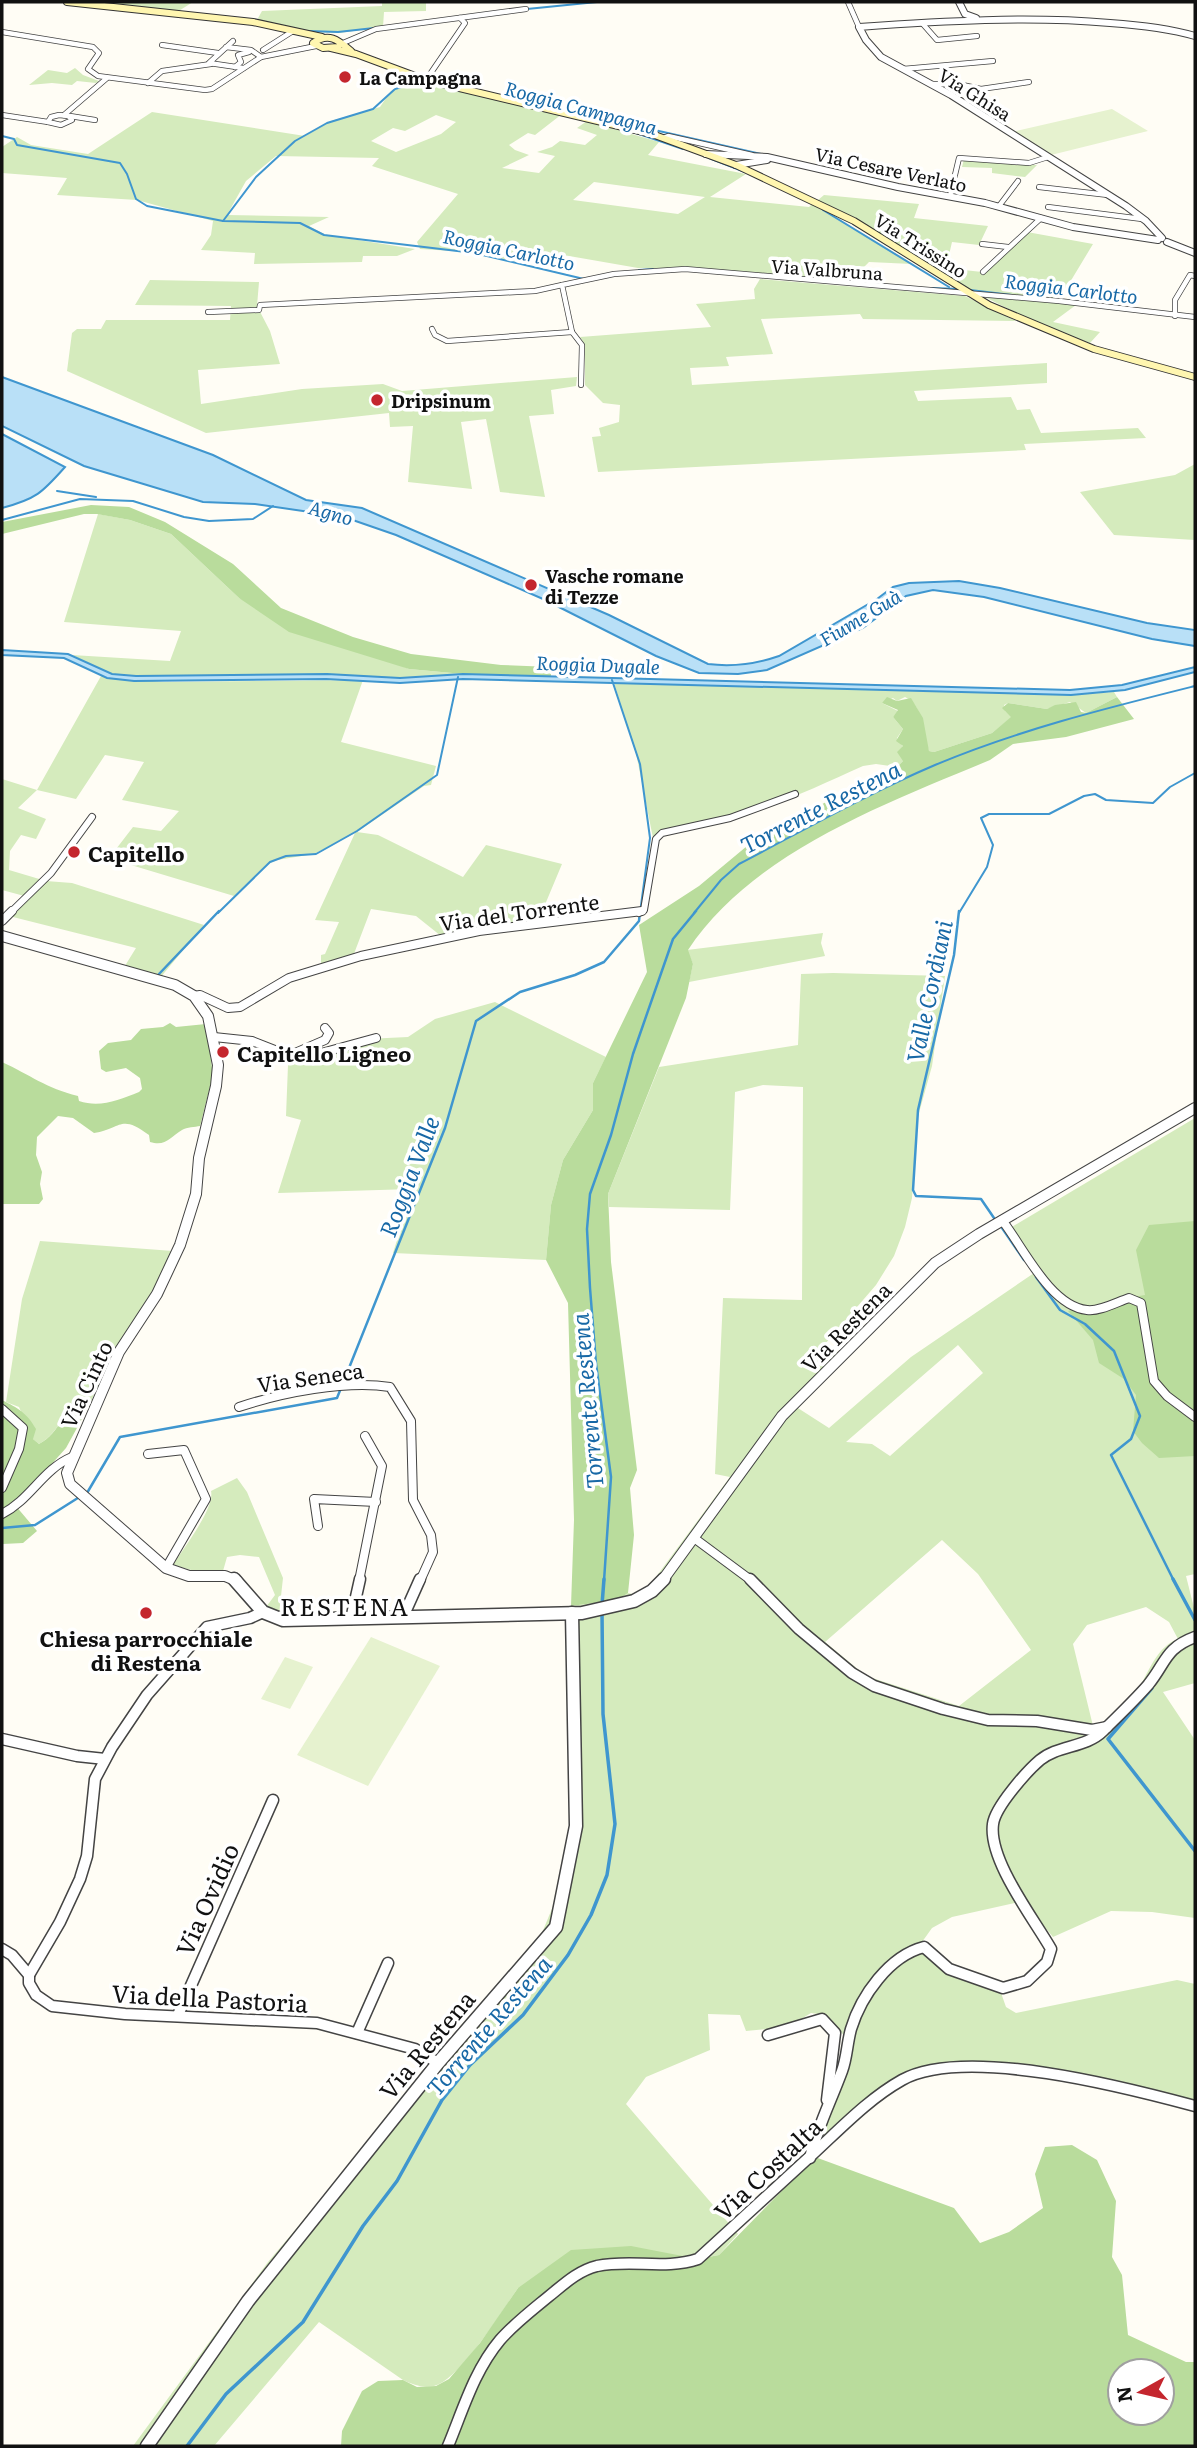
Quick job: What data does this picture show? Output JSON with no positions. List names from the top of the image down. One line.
{"streets":{"main road":["Via Cesare Verlato","Via Trissino"],"street":["Via Ghisa","Via Valbruna","Via del Torrente","Via Restena","Via Seneca","Via Cinto","Via Ovidio","Via della Pastoria","Via Costalta"]},"crossings":[["Via Ghisa","Via Cesare Verlato"],["Via Cesare Verlato","Via Trissino"],["Via Trissino","Via Valbruna"],["Via del Torrente","Via Cinto"],["Via Restena","Via Seneca"],["Via Restena","Via della Pastoria"],["Via Ovidio","Via della Pastoria"]],"districts":["RESTENA"],"water":["Roggia Campagna","Roggia Carlotto","Agno","Fiume Guà","Roggia Dugale","Torrente Restena","Valle Cordiani","Roggia Valle"],"places":["La Campagna","Dripsinum","Vasche romane di Tezze","Capitello","Capitello Ligneo","Chiesa parrocchiale di Restena"],"north":"left"}
